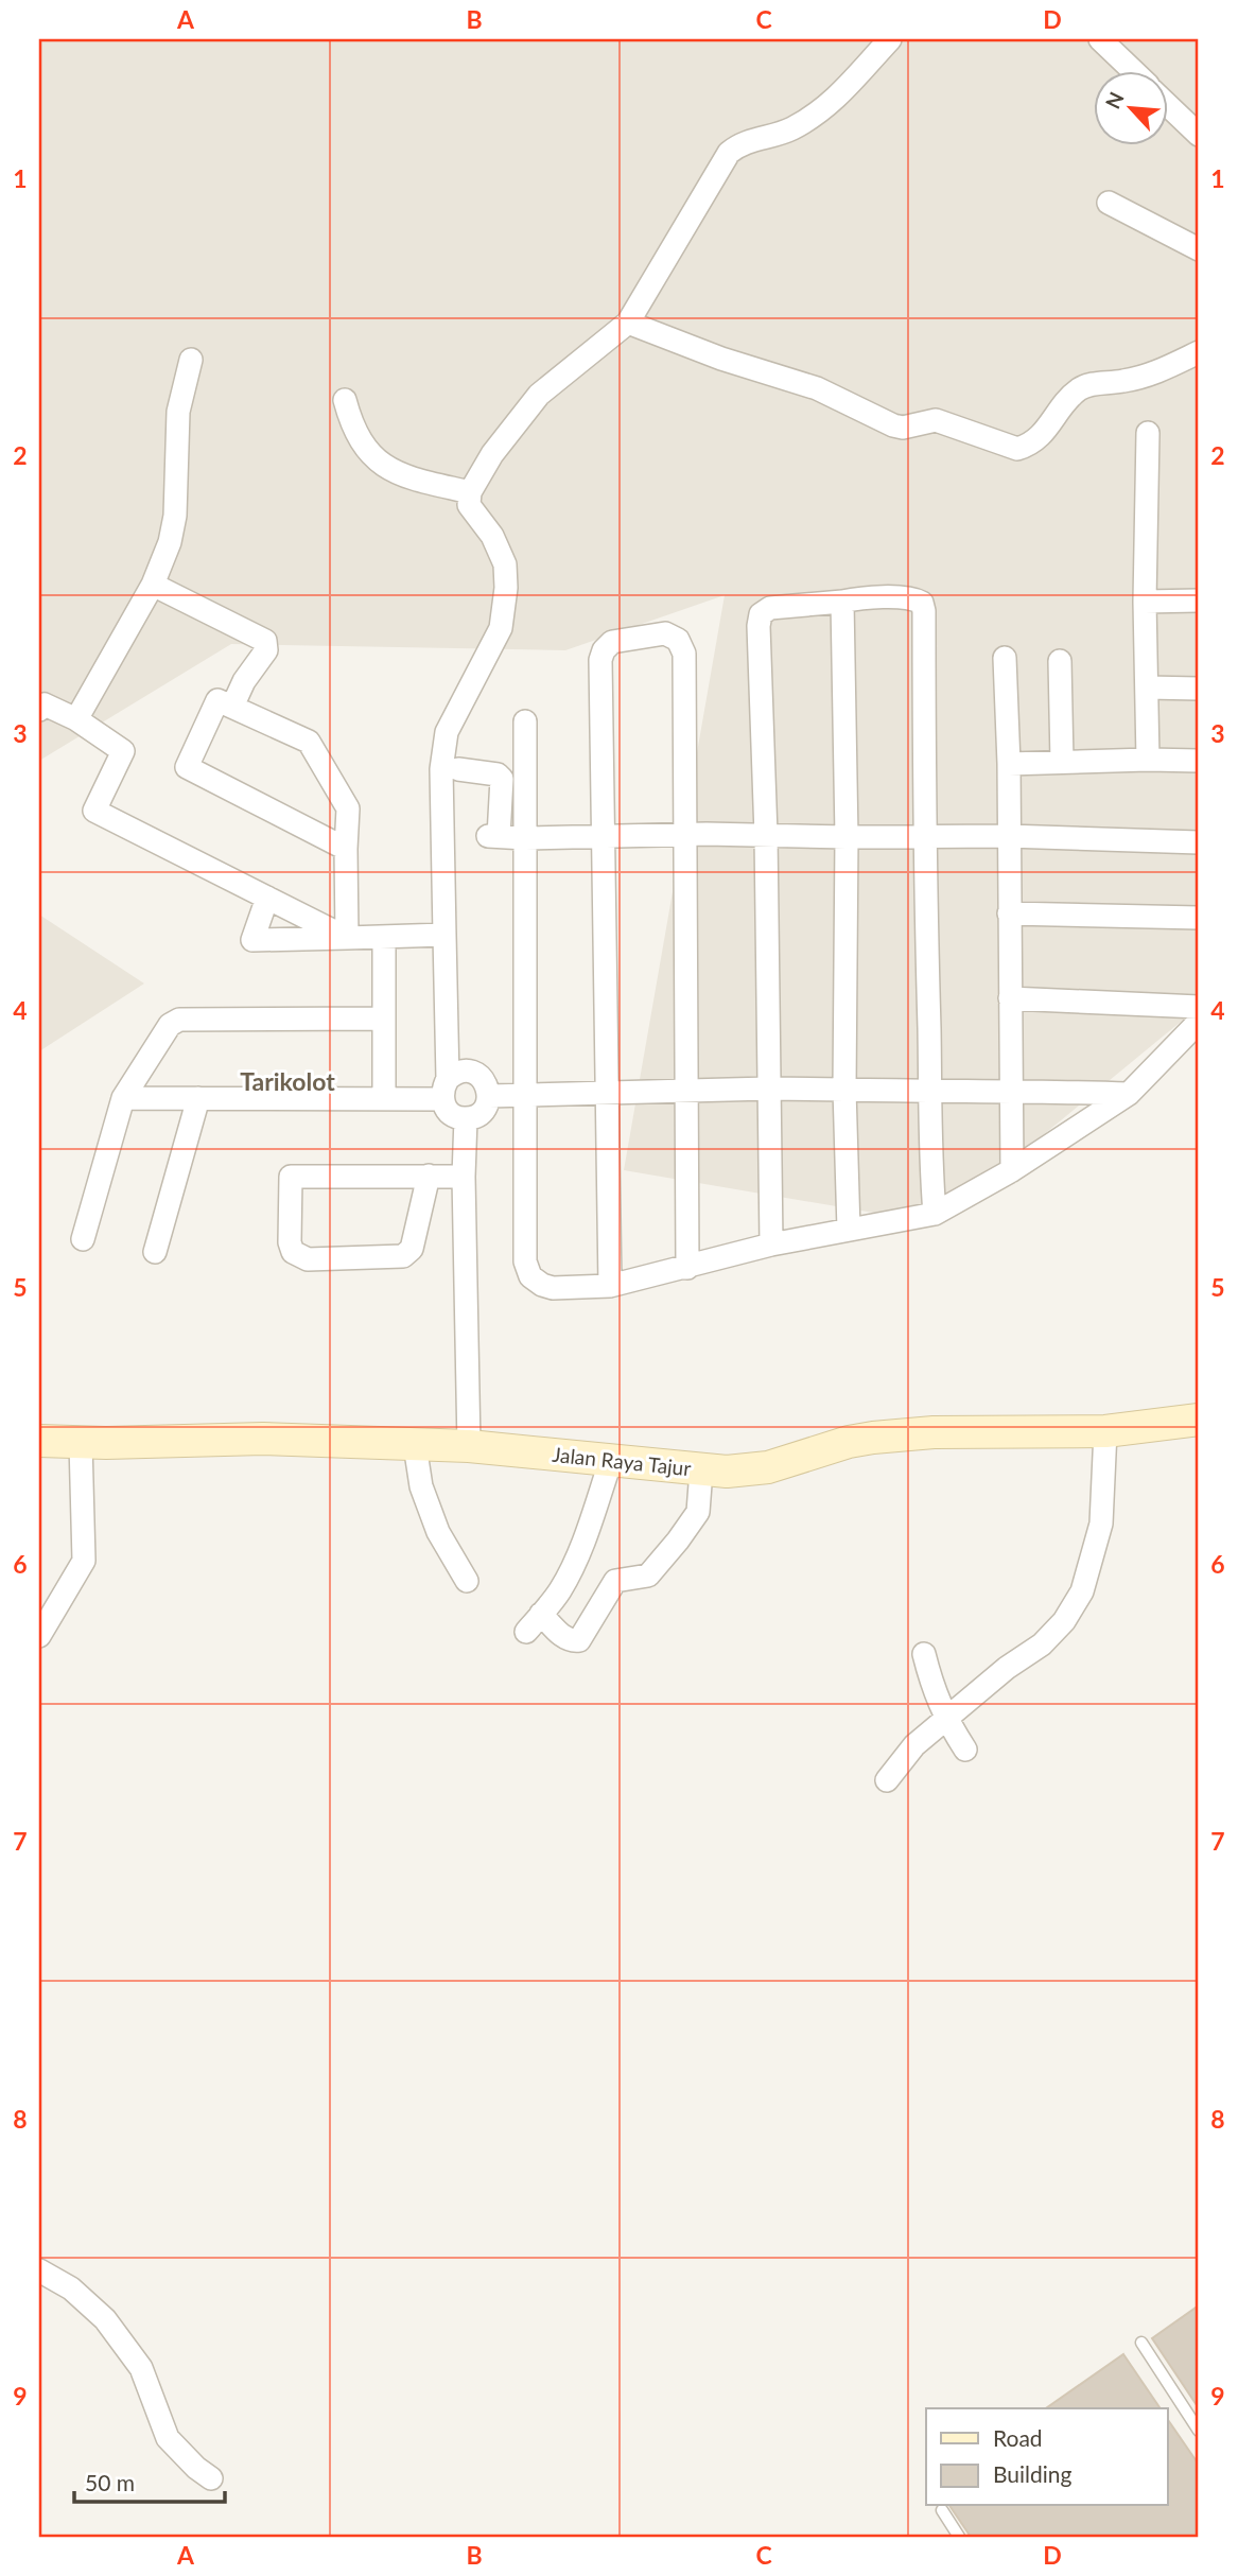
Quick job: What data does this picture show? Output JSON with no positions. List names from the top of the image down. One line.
{"streets":{"main road":["Jalan Raya Tajur"]},"districts":["Tarikolot"],"legend":["Road","Building"],"scale_bar":"50 m","north":"top left","grid":{"columns":["A","B","C","D"],"rows":["1","2","3","4","5","6","7","8","9"]}}
